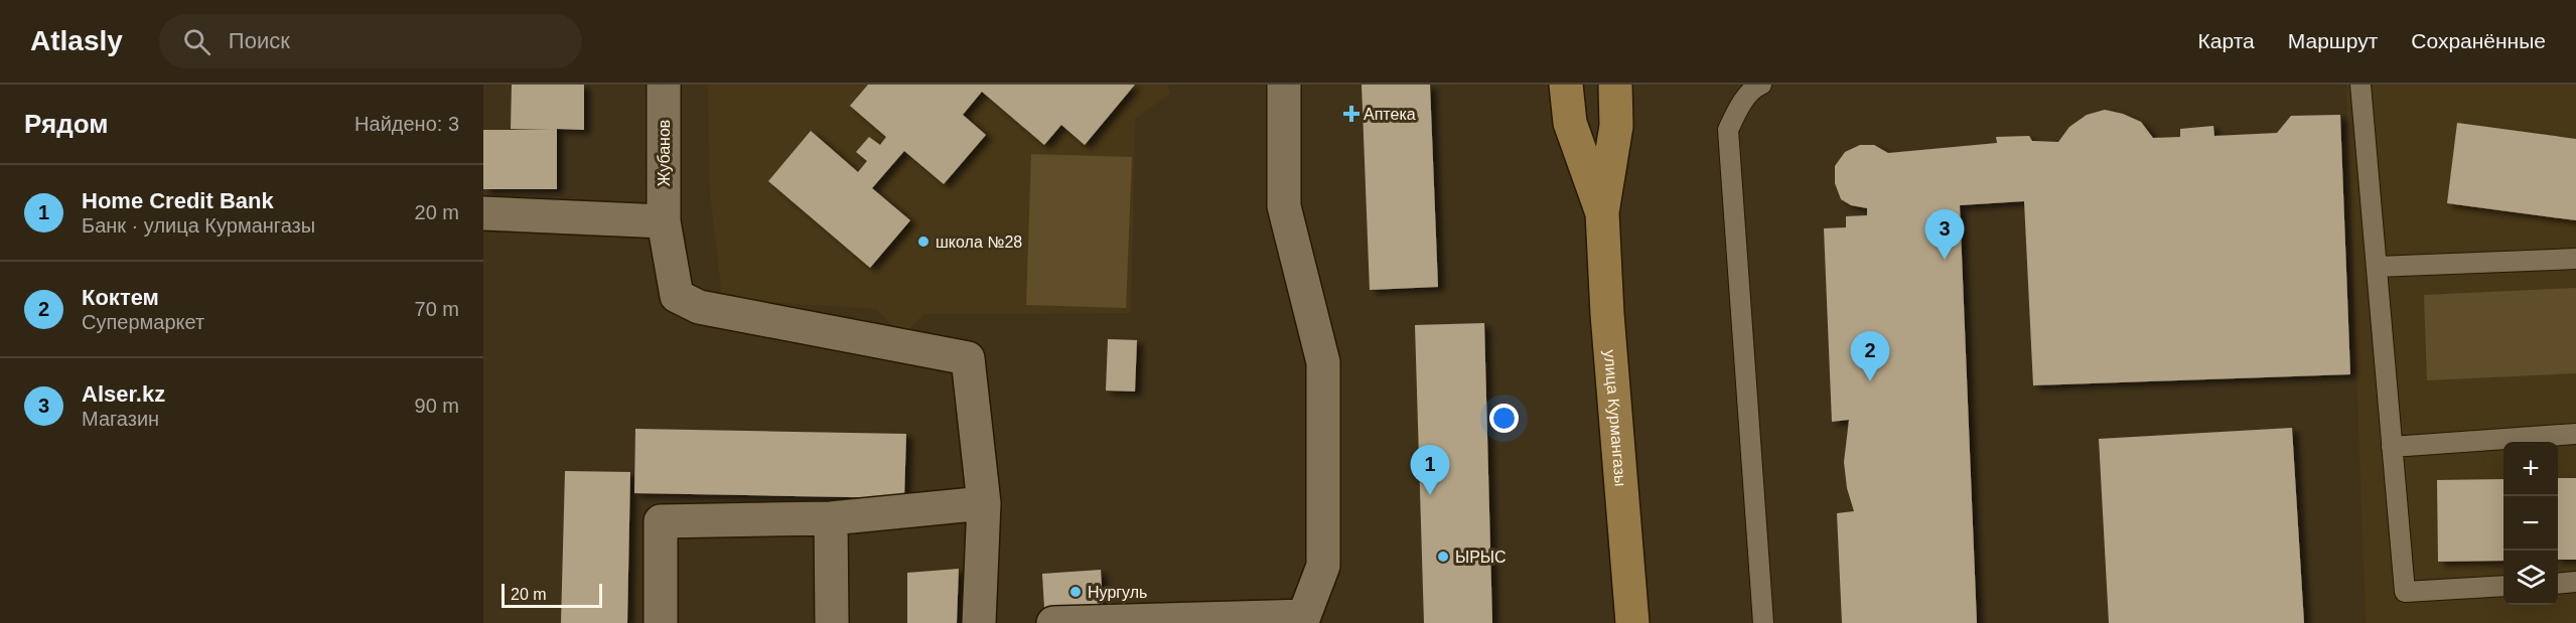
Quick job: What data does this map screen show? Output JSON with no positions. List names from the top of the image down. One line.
{"streets":{"main road":["улица Курмангазы"],"street":["Жубанов"]},"places":{"health":["Аптека"],"other":["школа №28","ЫРЫС","Нургуль"]},"scale_bar":"20 m","page":{"header":"Atlasly","search":"Поиск","nav":["Карта","Маршрут","Сохранённые"],"heading":["Рядом","Найдено: 3"],"list":[{"mark":"1","name":"Home Credit Bank","note":"Банк · улица Курмангазы","value":"20 m"},{"mark":"2","name":"Коктем","note":"Супермаркет","value":"70 m"},{"mark":"3","name":"Alser.kz","note":"Магазин","value":"90 m"}],"pins":["3","2","1"],"map_buttons":["+","−"],"scale":"20 m"}}
